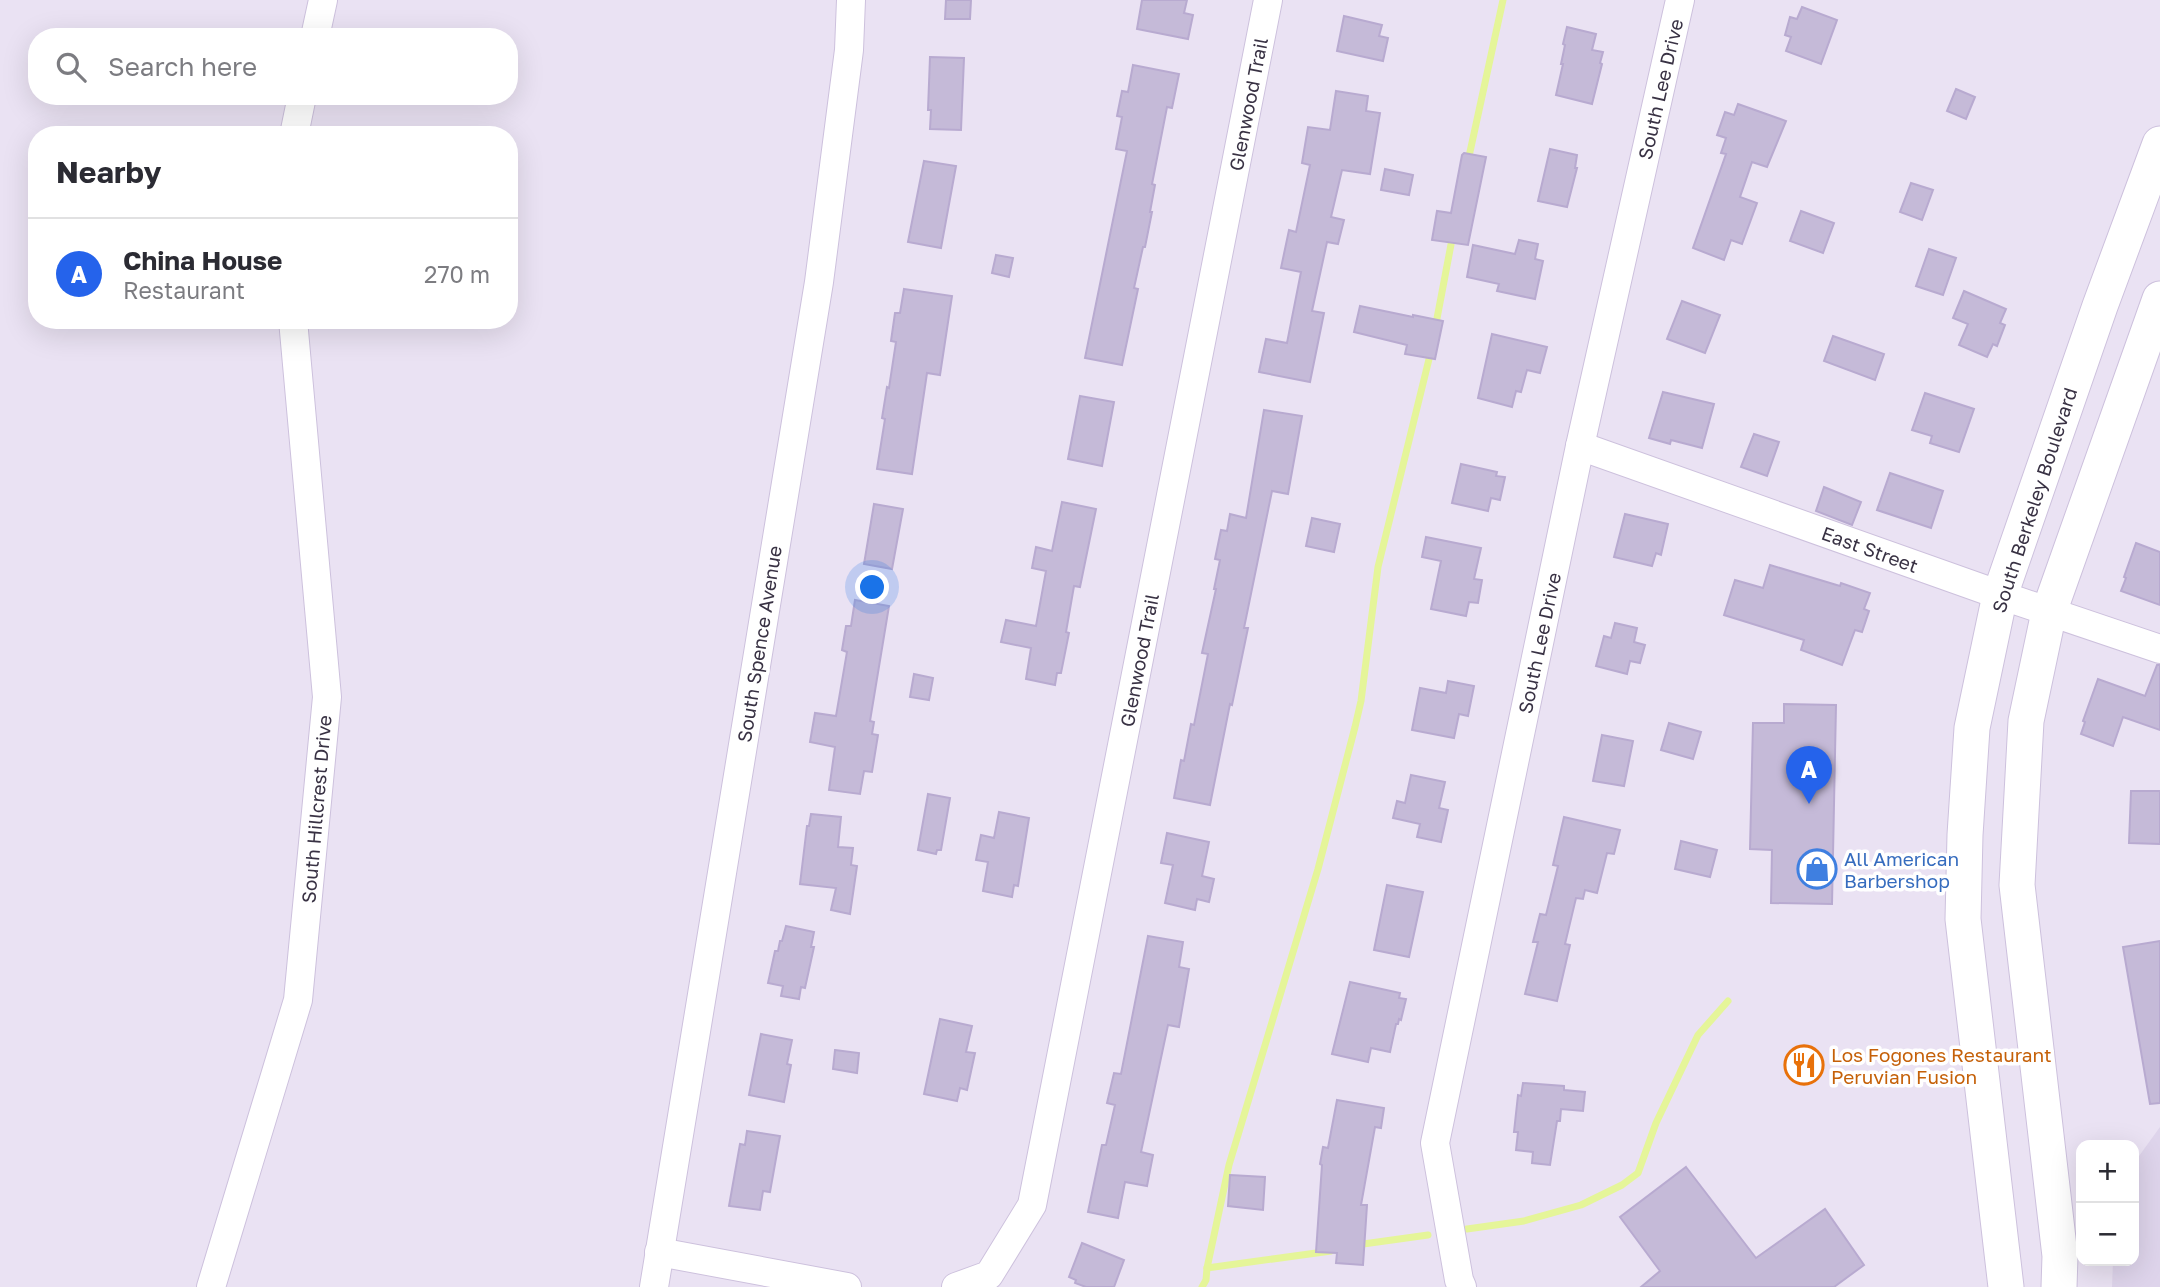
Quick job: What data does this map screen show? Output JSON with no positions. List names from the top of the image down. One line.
{"streets":{"street":["South Lee Drive","Glenwood Trail","South Berkeley Boulevard","East Street","South Spence Avenue","South Hillcrest Drive"]},"crossings":[["South Lee Drive","East Street"],["South Berkeley Boulevard","East Street"]],"places":{"shop":["All American Barbershop"],"restaurant":["Los Fogones Restaurant Peruvian Fusion"]},"page":{"search":"Search here","heading":"Nearby","list":[{"mark":"A","name":"China House","note":"Restaurant","value":"270 m"}],"pins":"A","map_buttons":["+","−"]}}
